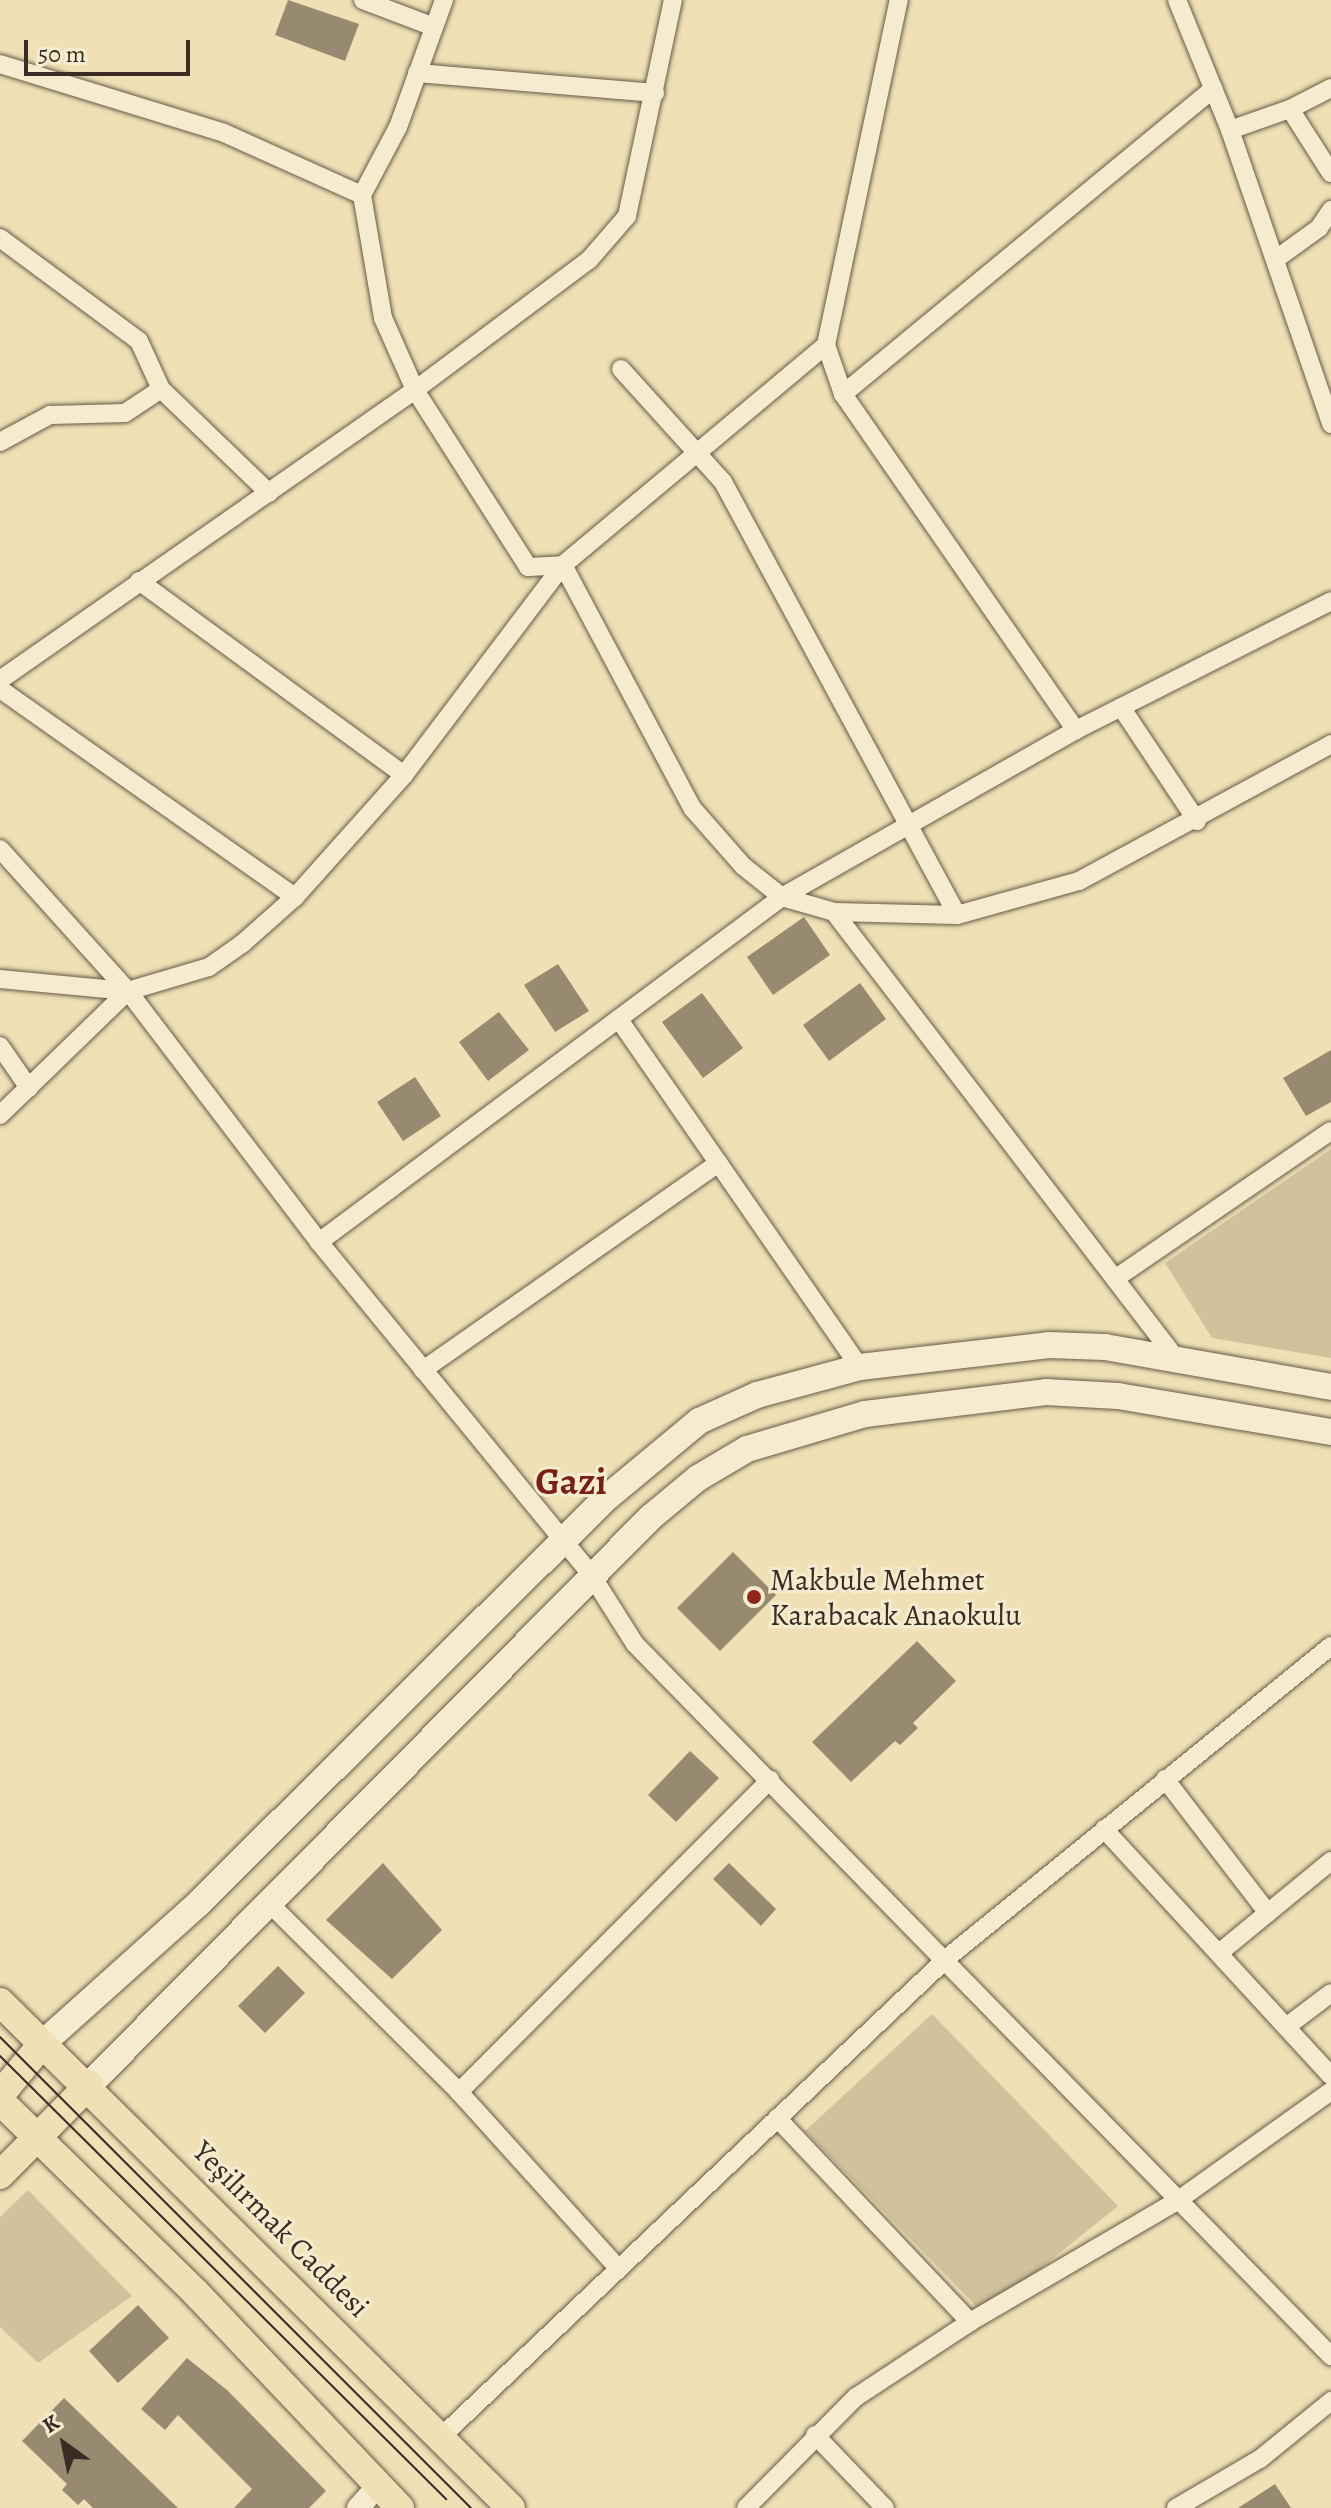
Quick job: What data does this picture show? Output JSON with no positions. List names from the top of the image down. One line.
{"streets":{"main road":["Yeşilırmak Caddesi"]},"districts":["Gazi"],"places":["Makbule Mehmet Karabacak Anaokulu"],"scale_bar":"50 m","north":"top left"}
